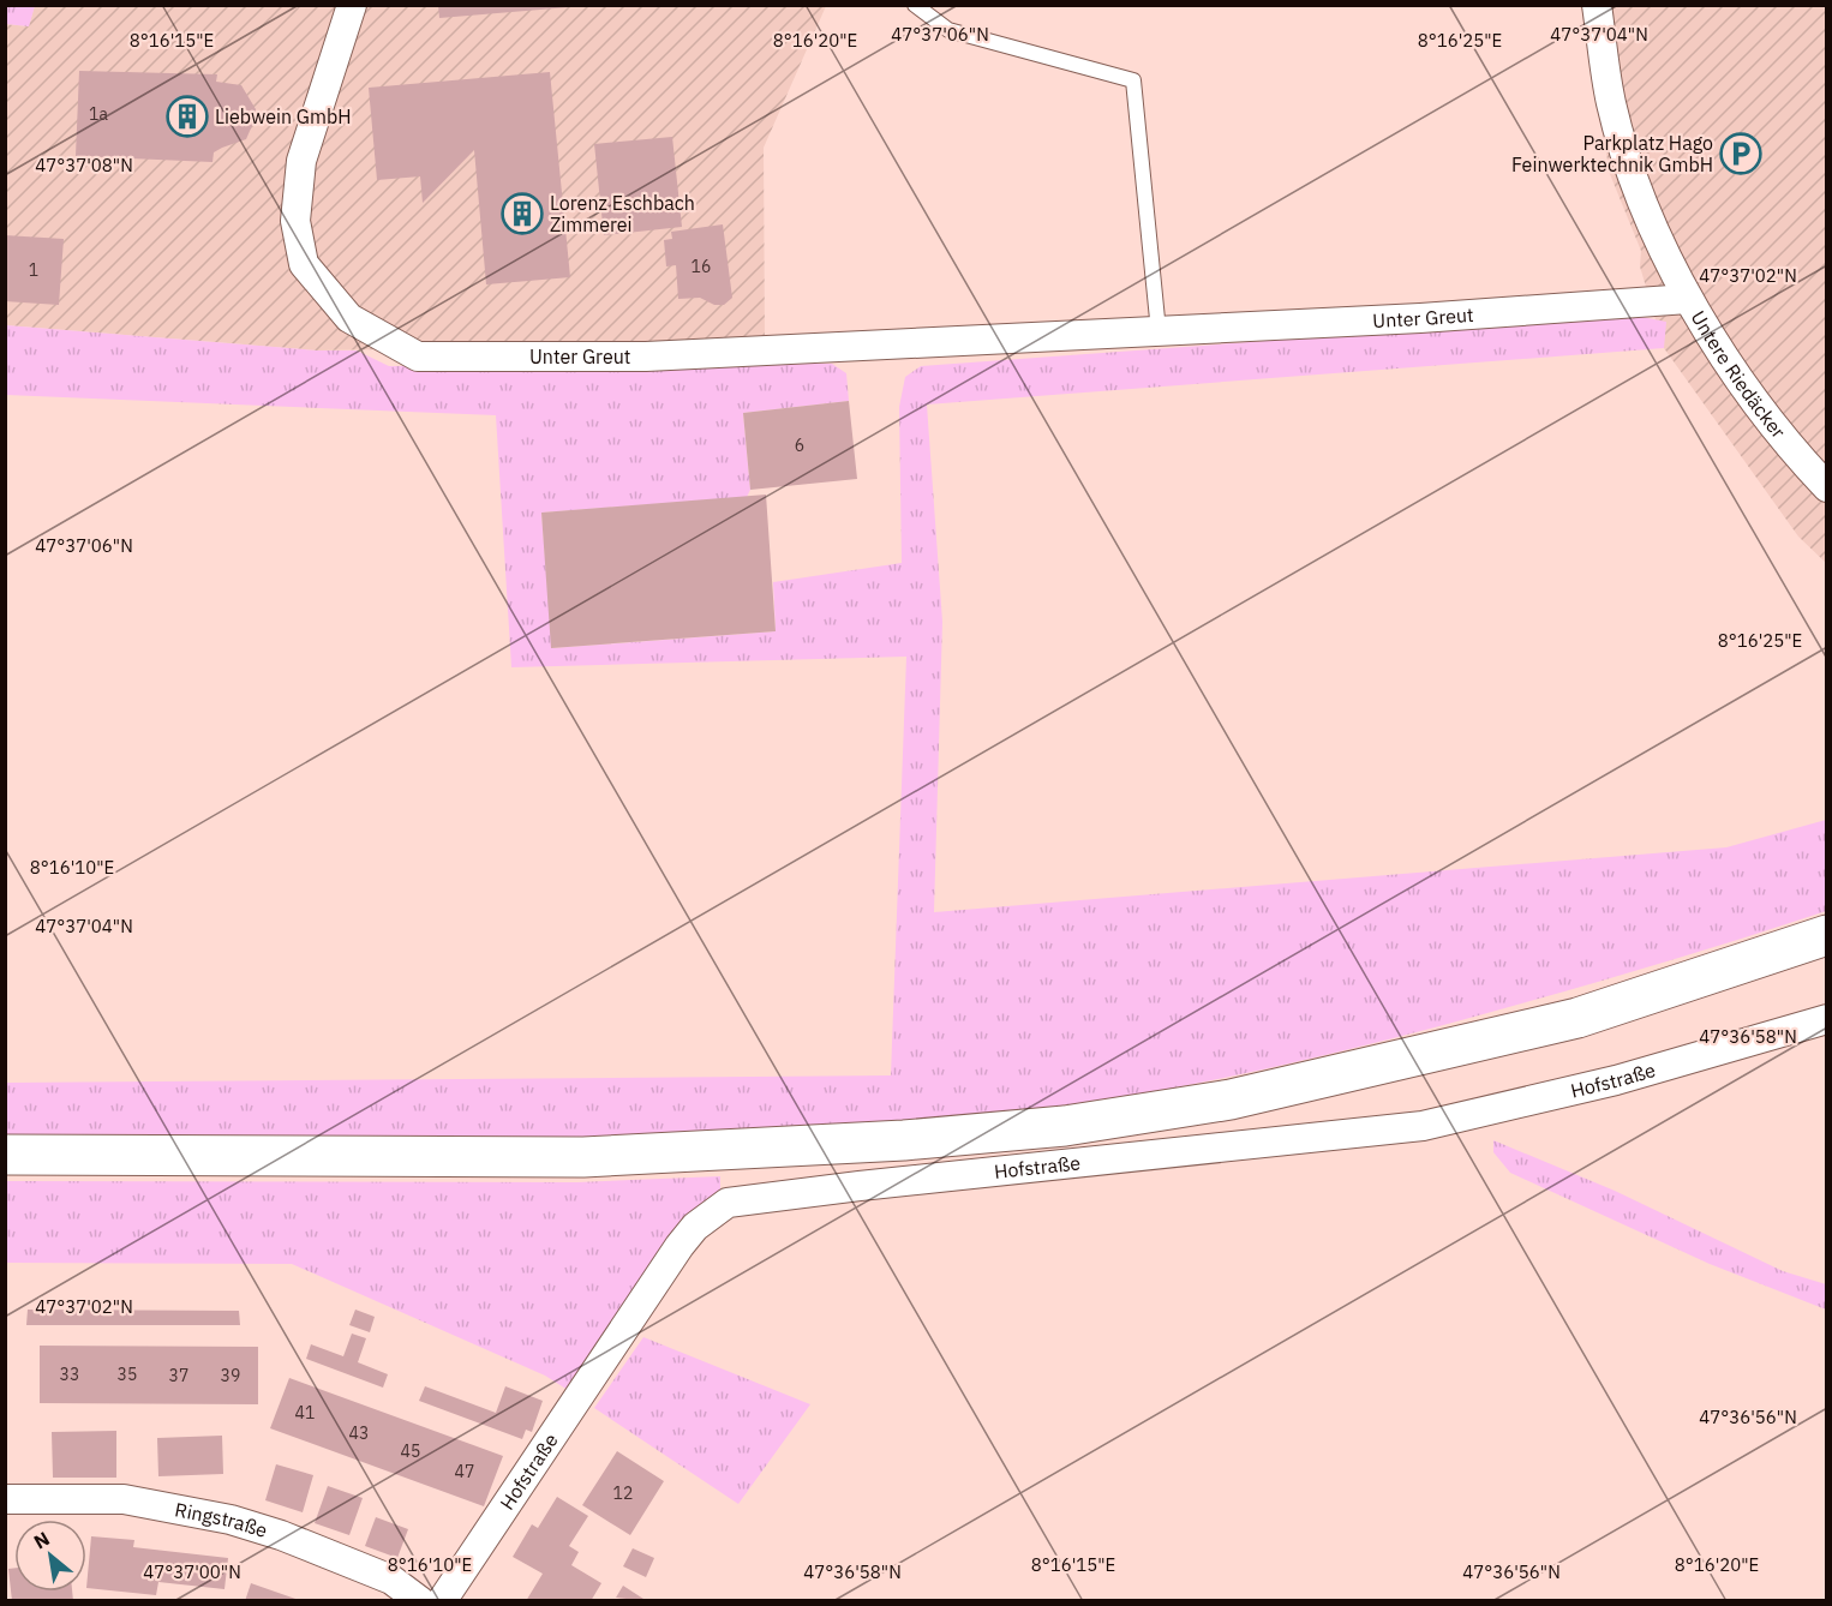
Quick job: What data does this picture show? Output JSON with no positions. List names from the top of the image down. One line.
{"streets":{"street":["Unter Greut","Untere Riedäcker","Hofstraße","Ringstraße"]},"crossings":[["Unter Greut","Untere Riedäcker"]],"places":{"building":["Liebwein GmbH","Lorenz Eschbach Zimmerei"],"parking":["Parkplatz Hago Feinwerktechnik GmbH"]},"house_numbers":["1a","16","1","6","33","35","37","39","41","43","45","47","12"],"north":"top left","coordinates":["47°37'06\"N","47°37'04\"N","8°16'15\"E","8°16'20\"E","8°16'25\"E","47°37'08\"N","47°37'02\"N","8°16'10\"E","47°36'58\"N","47°36'56\"N","47°37'00\"N"]}
